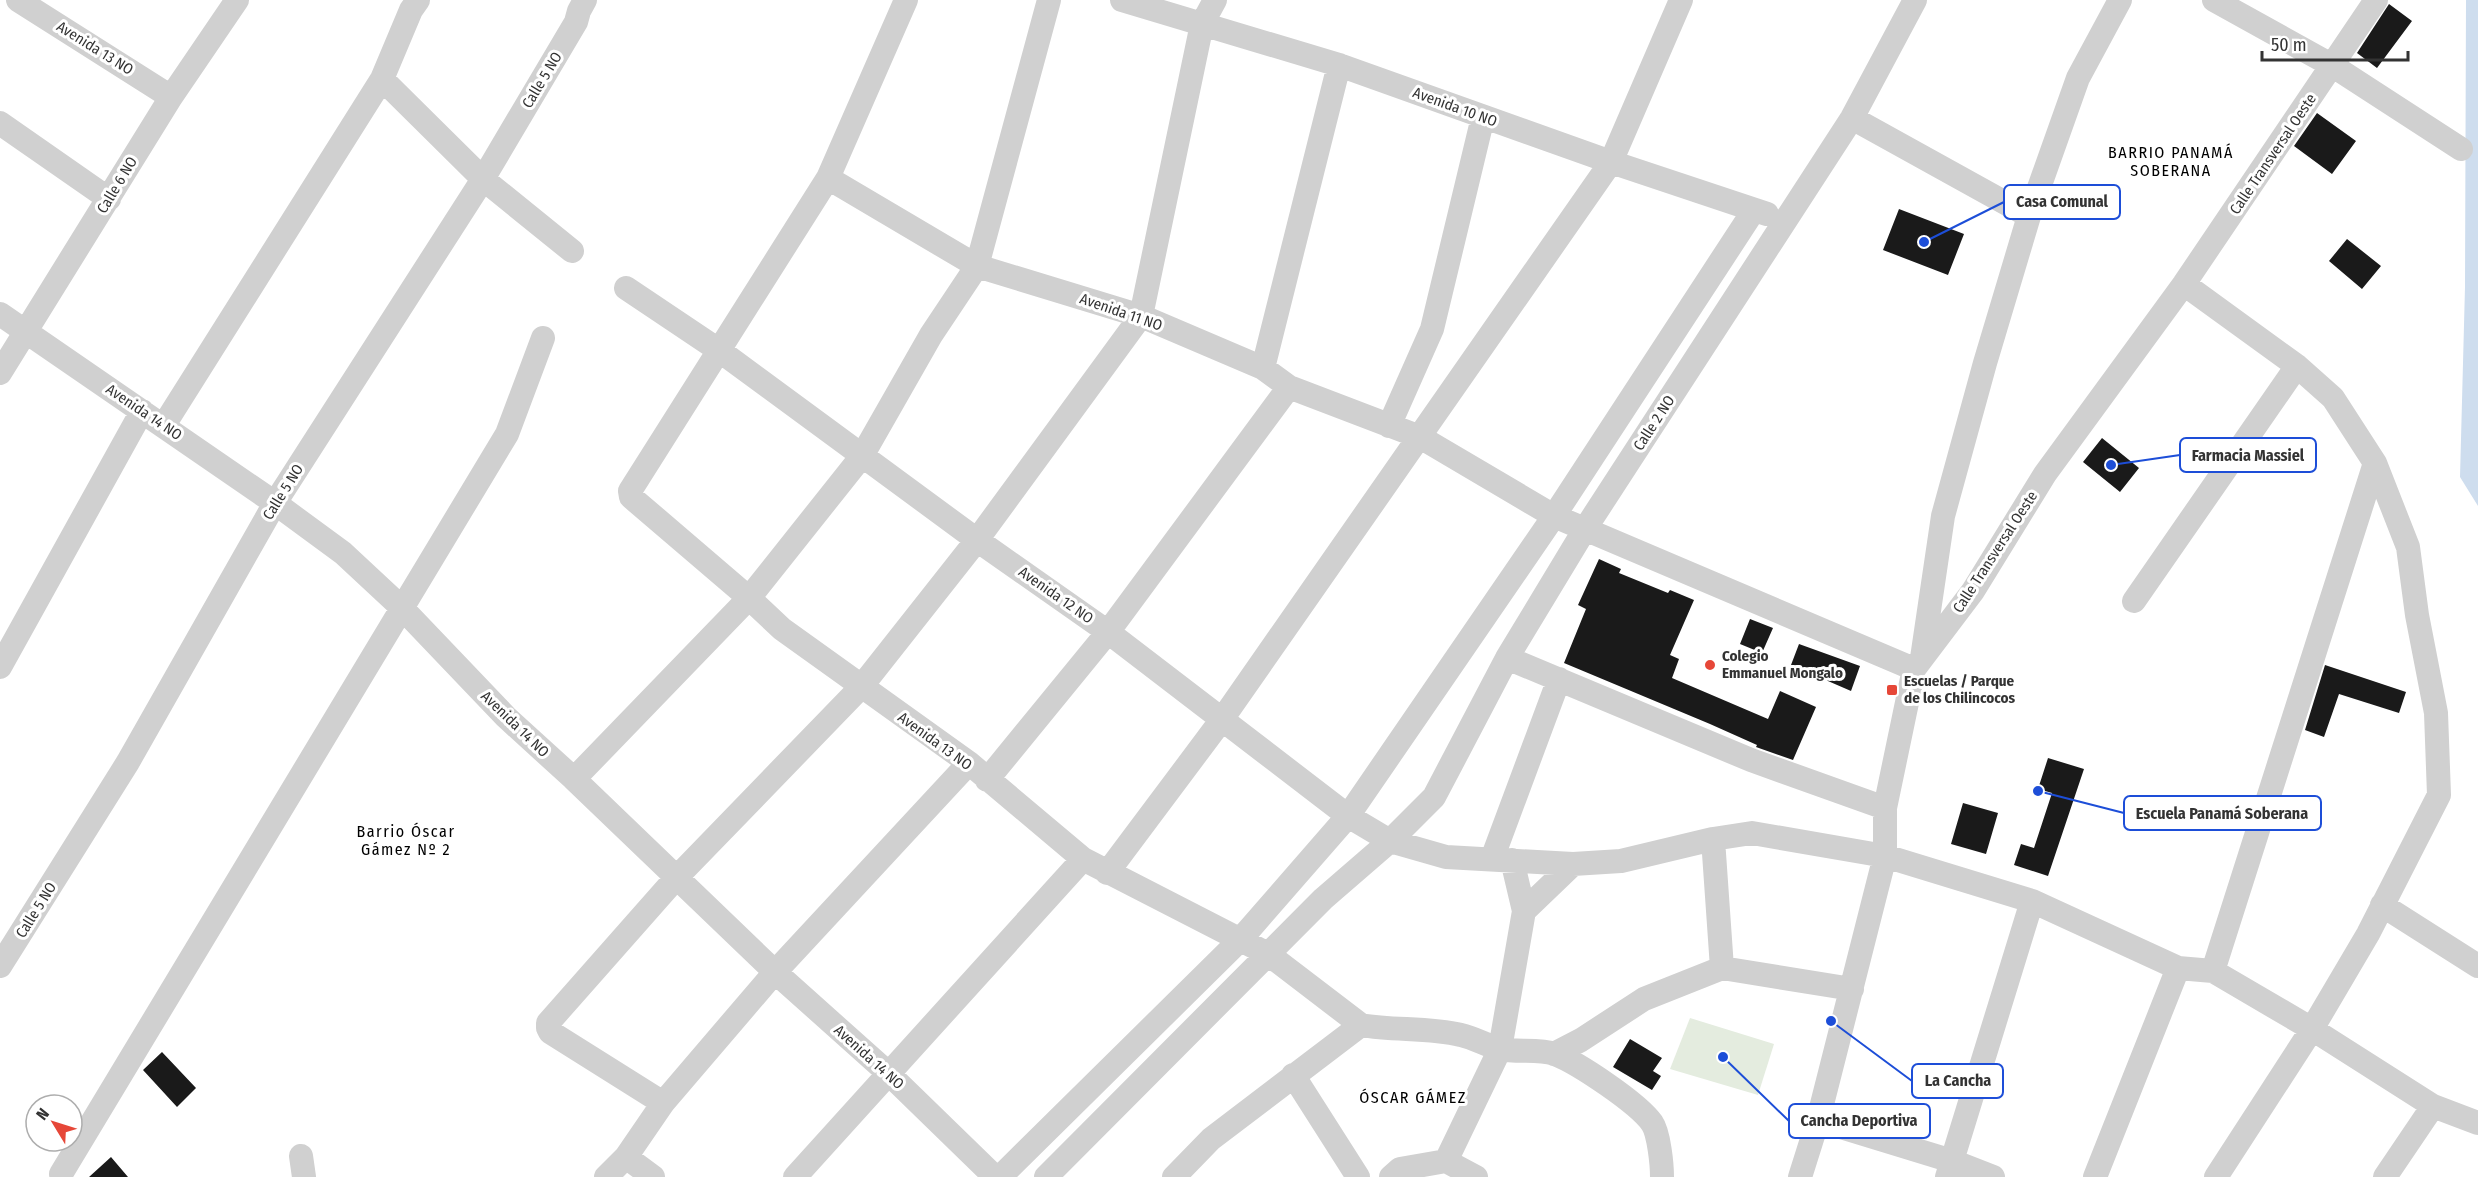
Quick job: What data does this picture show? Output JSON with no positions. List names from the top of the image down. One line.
{"streets":{"street":["Avenida 13 NO","Calle 5 NO","Avenida 10 NO","Calle Transversal Oeste","Calle 6 NO","Avenida 11 NO","Avenida 14 NO","Calle 2 NO","Avenida 12 NO"]},"crossings":[["Avenida 13 NO","Calle 6 NO"],["Avenida 13 NO","Calle 2 NO"],["Avenida 13 NO","Avenida 12 NO"],["Calle 5 NO","Avenida 14 NO"],["Avenida 10 NO","Calle 2 NO"],["Calle Transversal Oeste","Avenida 11 NO"],["Calle Transversal Oeste","Avenida 12 NO"],["Calle 6 NO","Avenida 14 NO"],["Avenida 11 NO","Calle 2 NO"],["Calle 2 NO","Avenida 12 NO"]],"districts":["BARRIO PANAMÁ SOBERANA","Barrio Óscar Gámez Nº 2","ÓSCAR GÁMEZ"],"places":{"other":["Casa Comunal","Farmacia Massiel","Colegio Emmanuel Mongalo","Escuela Panamá Soberana","La Cancha","Cancha Deportiva"],"transit":["Escuelas / Parque de los Chilincocos"]},"scale_bar":"50 m","north":"top left"}
